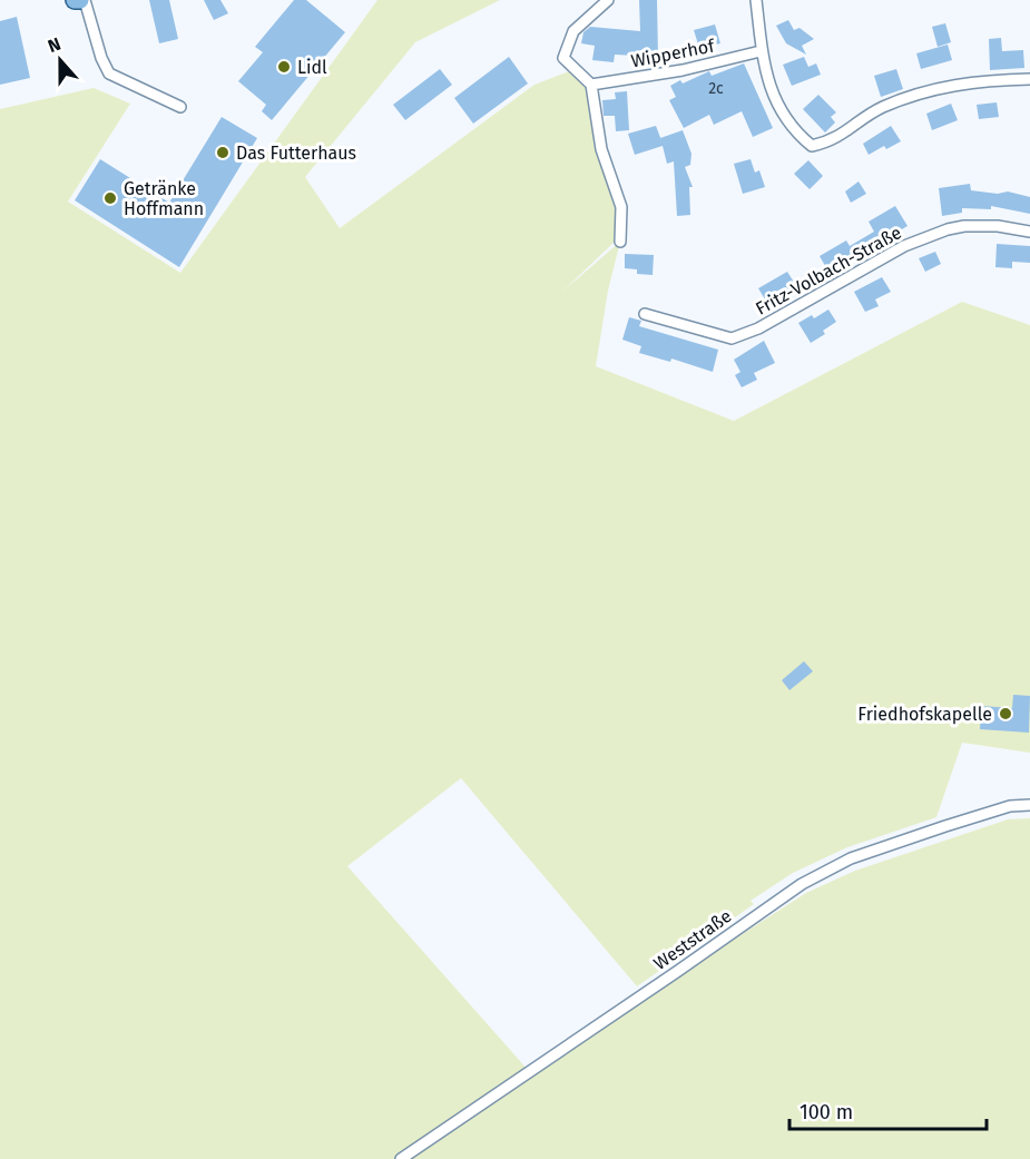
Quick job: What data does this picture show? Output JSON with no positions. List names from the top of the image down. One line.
{"streets":{"street":["Wipperhof","Fritz-Volbach-Straße","Weststraße"]},"places":["Lidl","Das Futterhaus","Getränke Hoffmann","Friedhofskapelle"],"house_numbers":["2c"],"scale_bar":"100 m","north":"top"}
